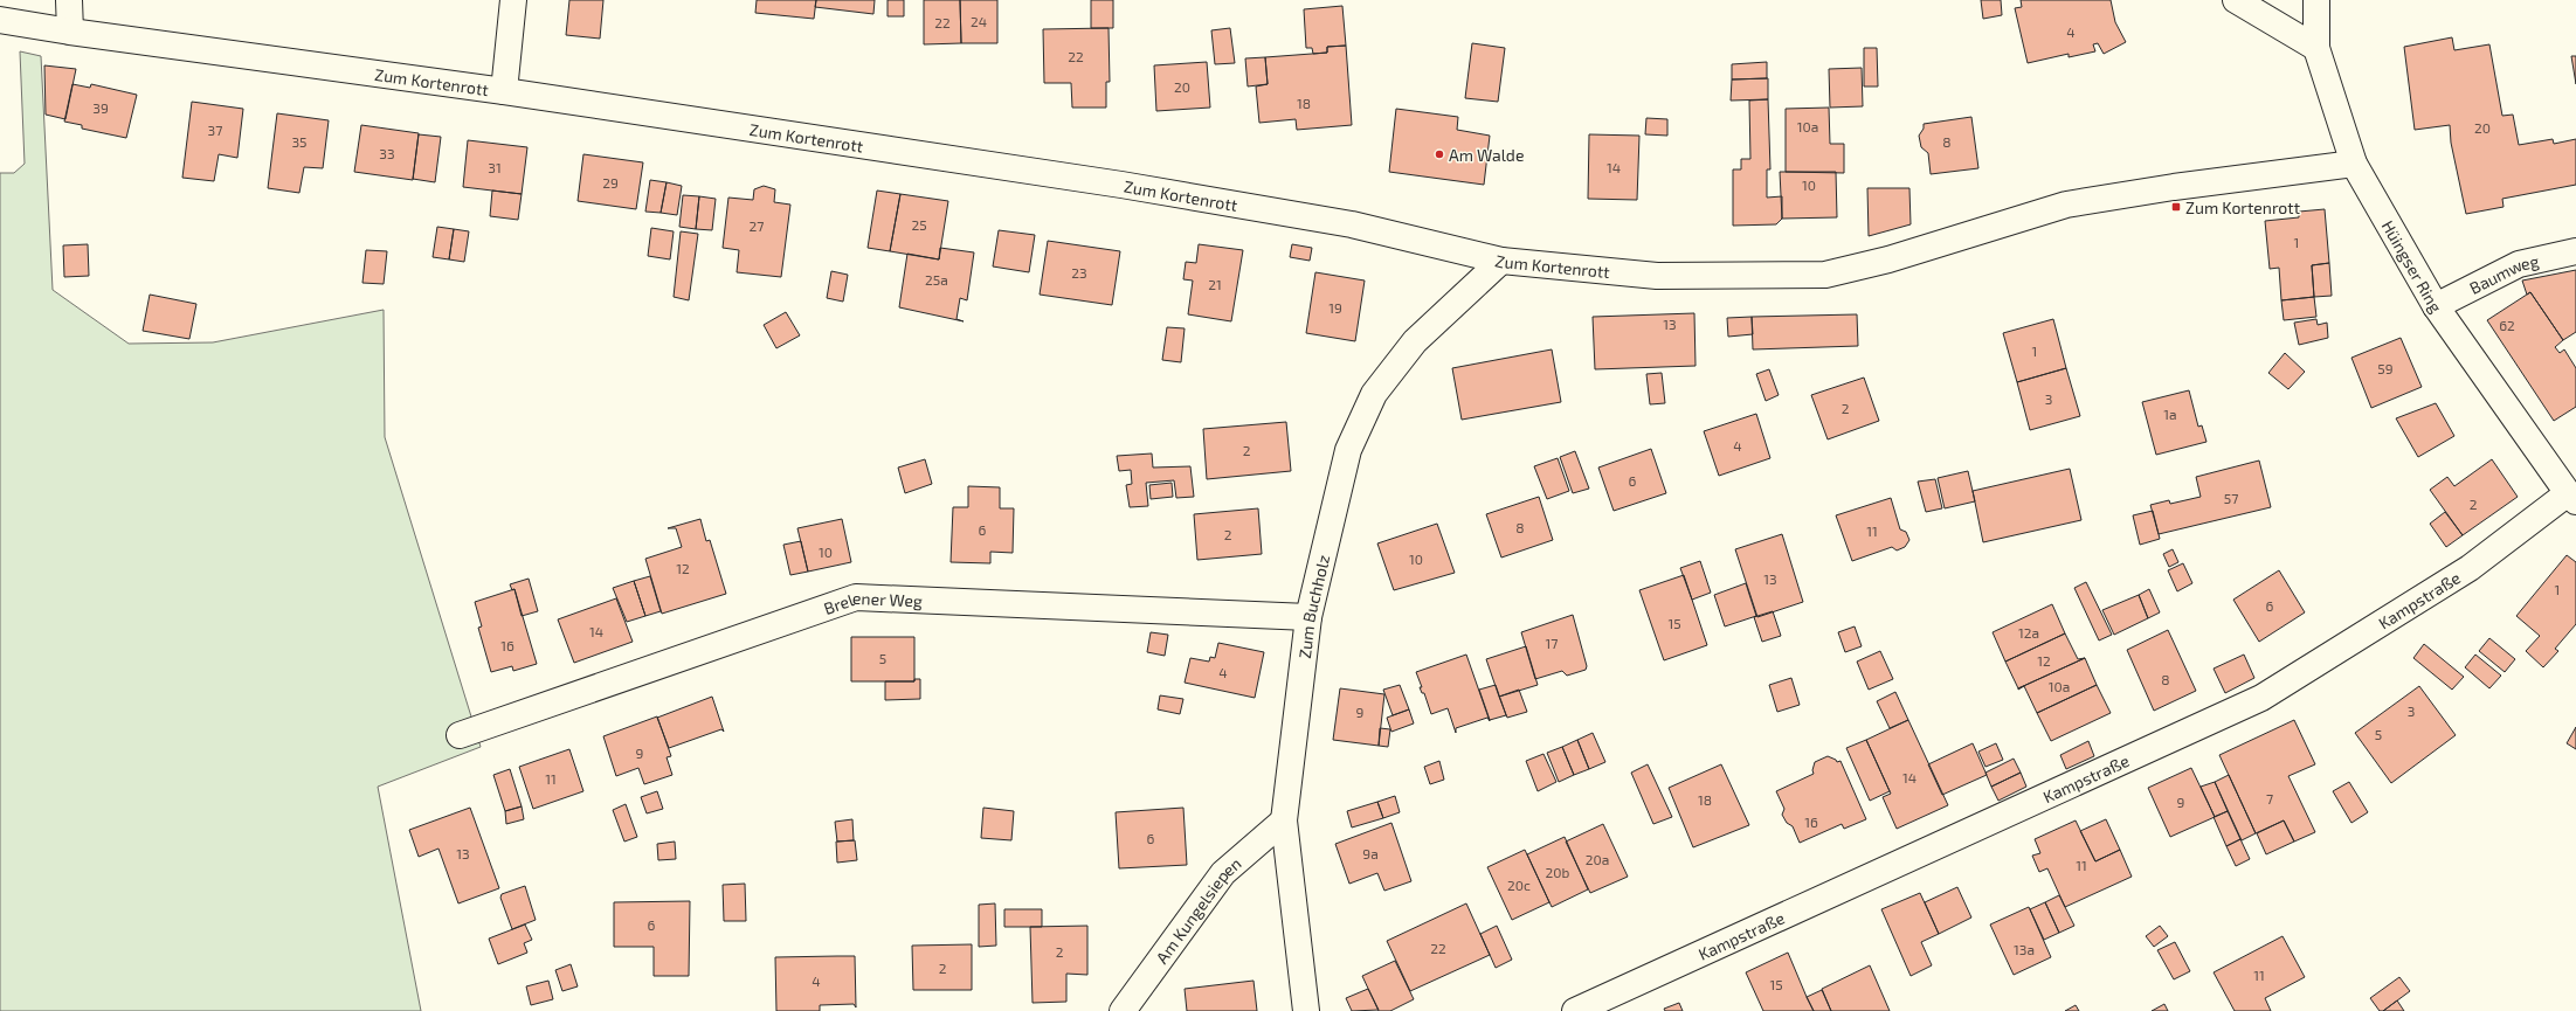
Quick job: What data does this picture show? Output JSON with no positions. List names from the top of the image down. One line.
{"streets":{"street":["Zum Kortenrott","Hüingser Ring","Baumweg","Kampstraße","Brelener Weg","Zum Buchholz","Am Kungelsiepen"]},"crossings":[["Zum Kortenrott","Hüingser Ring"],["Zum Kortenrott","Zum Buchholz"],["Hüingser Ring","Baumweg"],["Hüingser Ring","Kampstraße"],["Brelener Weg","Zum Buchholz"],["Zum Buchholz","Am Kungelsiepen"]],"places":{"other":["Am Walde"],"transit":["Zum Kortenrott"]},"house_numbers":["24","22","4","22","20","18","39","10a","20","37","35","8","33","31","14","29","10","25","27","1","23","25a","21","19","13","62","1","59","3","2","1a","4","2","6","57","2","8","6","11","2","10","10","12","13","1","6","15","14","12a","17","16","5","12","4","8","10a","3","9","5","9","14","11","7","18","9","16","6","13","9a","20a","11","20b","20c","6","22","13a","2","2","11","4","15"]}
